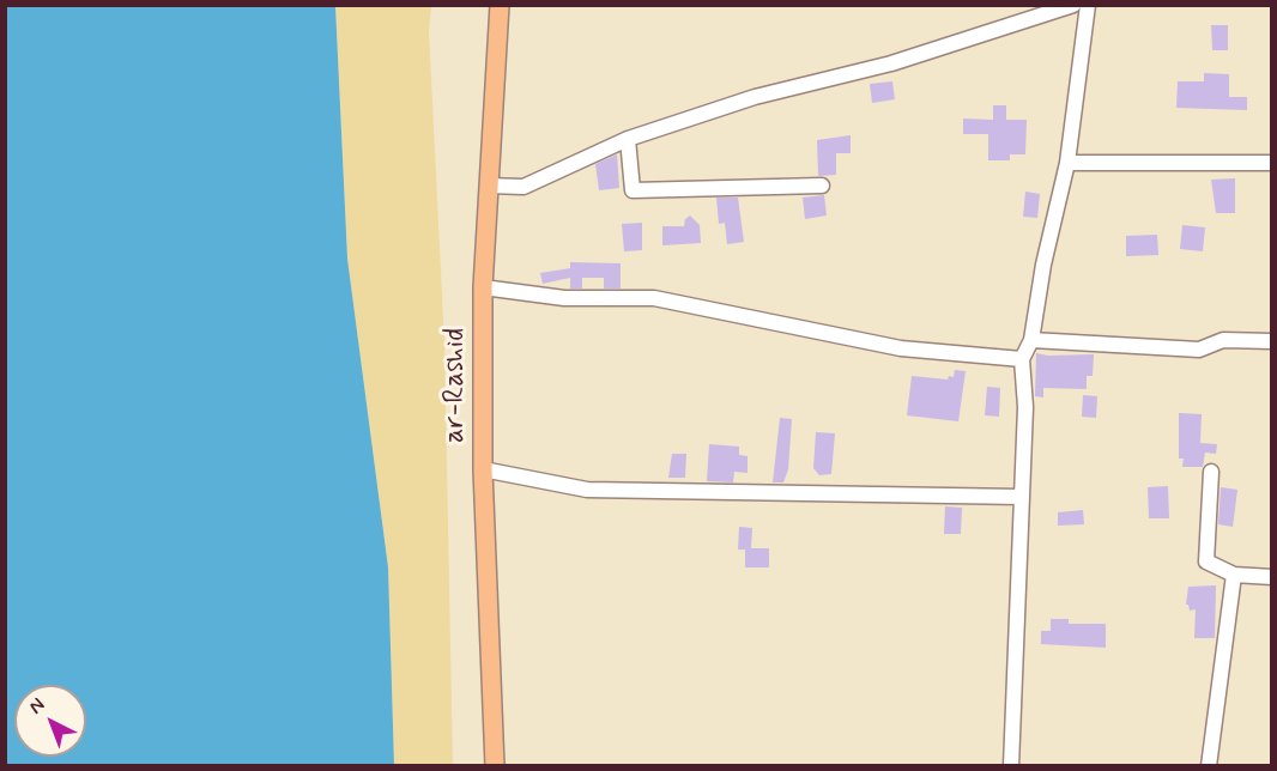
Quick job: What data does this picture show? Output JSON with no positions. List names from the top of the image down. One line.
{"streets":{"main road":["ar-Rashid"]},"north":"top left"}
